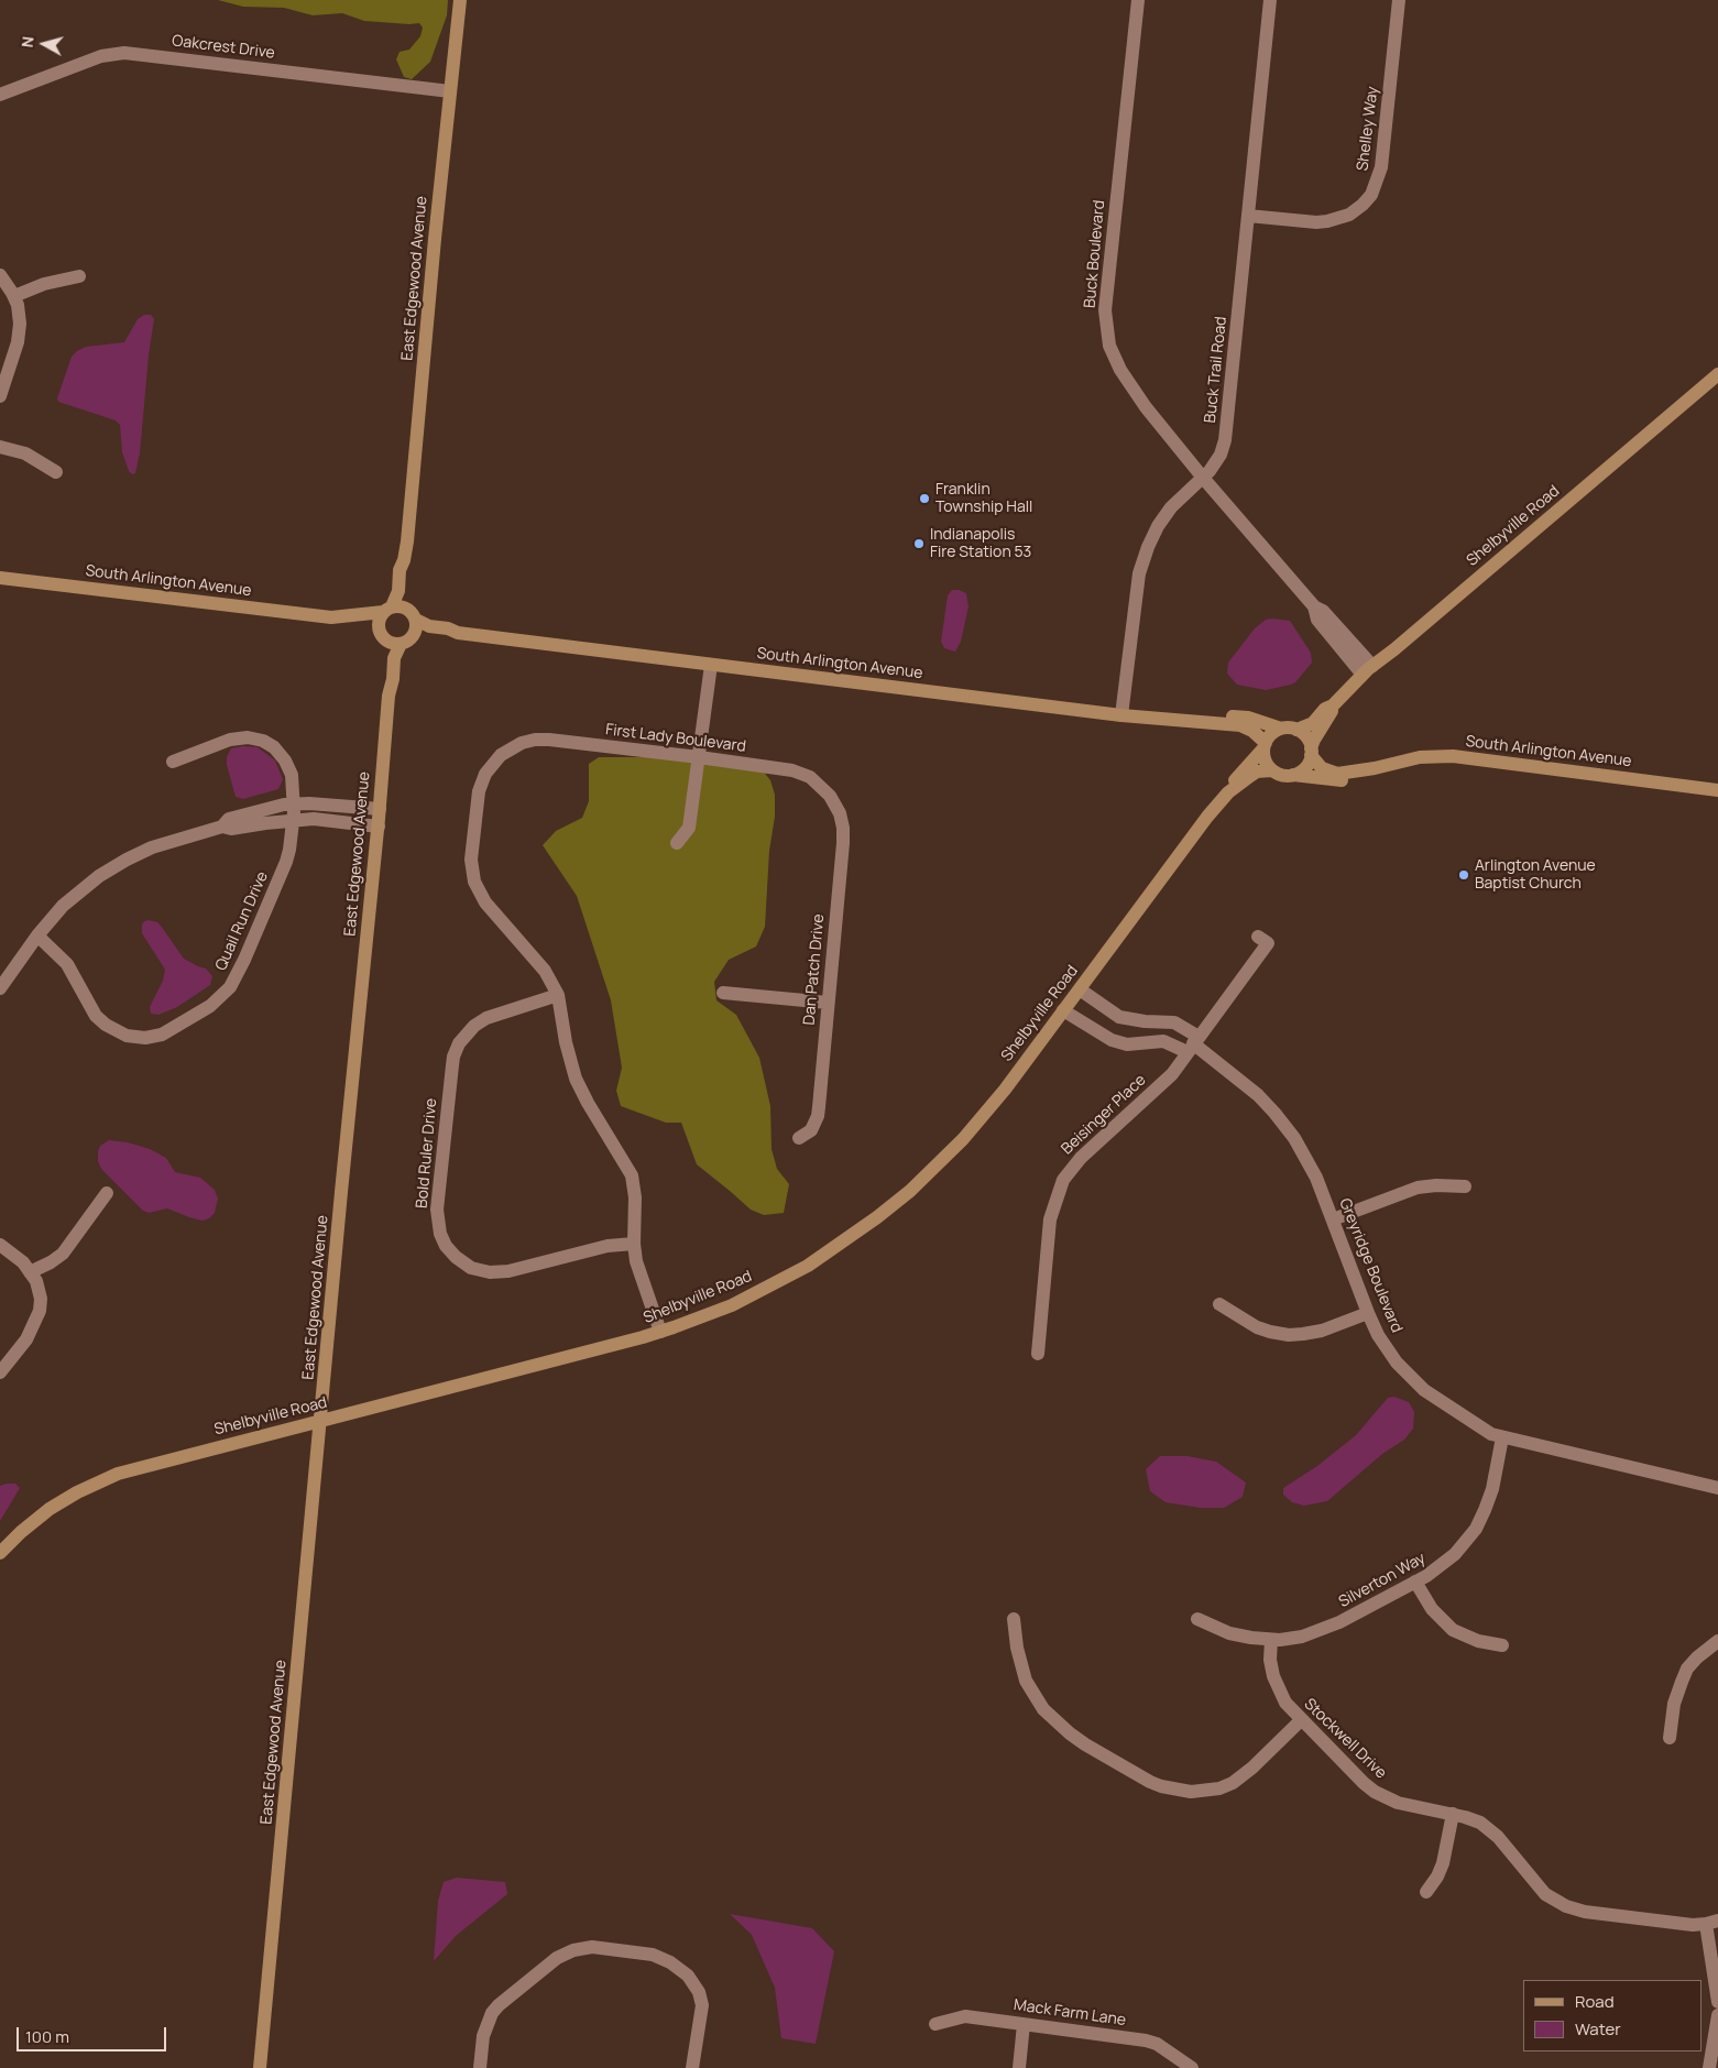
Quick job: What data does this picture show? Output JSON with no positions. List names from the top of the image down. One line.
{"streets":{"main road":["East Edgewood Avenue","Shelbyville Road","South Arlington Avenue"],"street":["Oakcrest Drive","Shelley Way","Buck Boulevard","Buck Trail Road","First Lady Boulevard","Quail Run Drive","Dan Patch Drive","Beisinger Place","Bold Ruler Drive","Greyridge Boulevard","Silverton Way","Stockwell Drive","Mack Farm Lane"]},"crossings":[["Oakcrest Drive","East Edgewood Avenue"],["Shelley Way","Buck Trail Road"],["Buck Boulevard","Buck Trail Road"],["Buck Boulevard","Shelbyville Road"],["East Edgewood Avenue","Shelbyville Road"],["Buck Trail Road","South Arlington Avenue"],["Shelbyville Road","Greyridge Boulevard"],["First Lady Boulevard","Dan Patch Drive"],["First Lady Boulevard","Bold Ruler Drive"],["Beisinger Place","Greyridge Boulevard"],["Greyridge Boulevard","Silverton Way"],["Silverton Way","Stockwell Drive"]],"places":["Franklin Township Hall","Indianapolis Fire Station 53","Arlington Avenue Baptist Church"],"legend":["Road","Water"],"scale_bar":"100 m","north":"left"}
